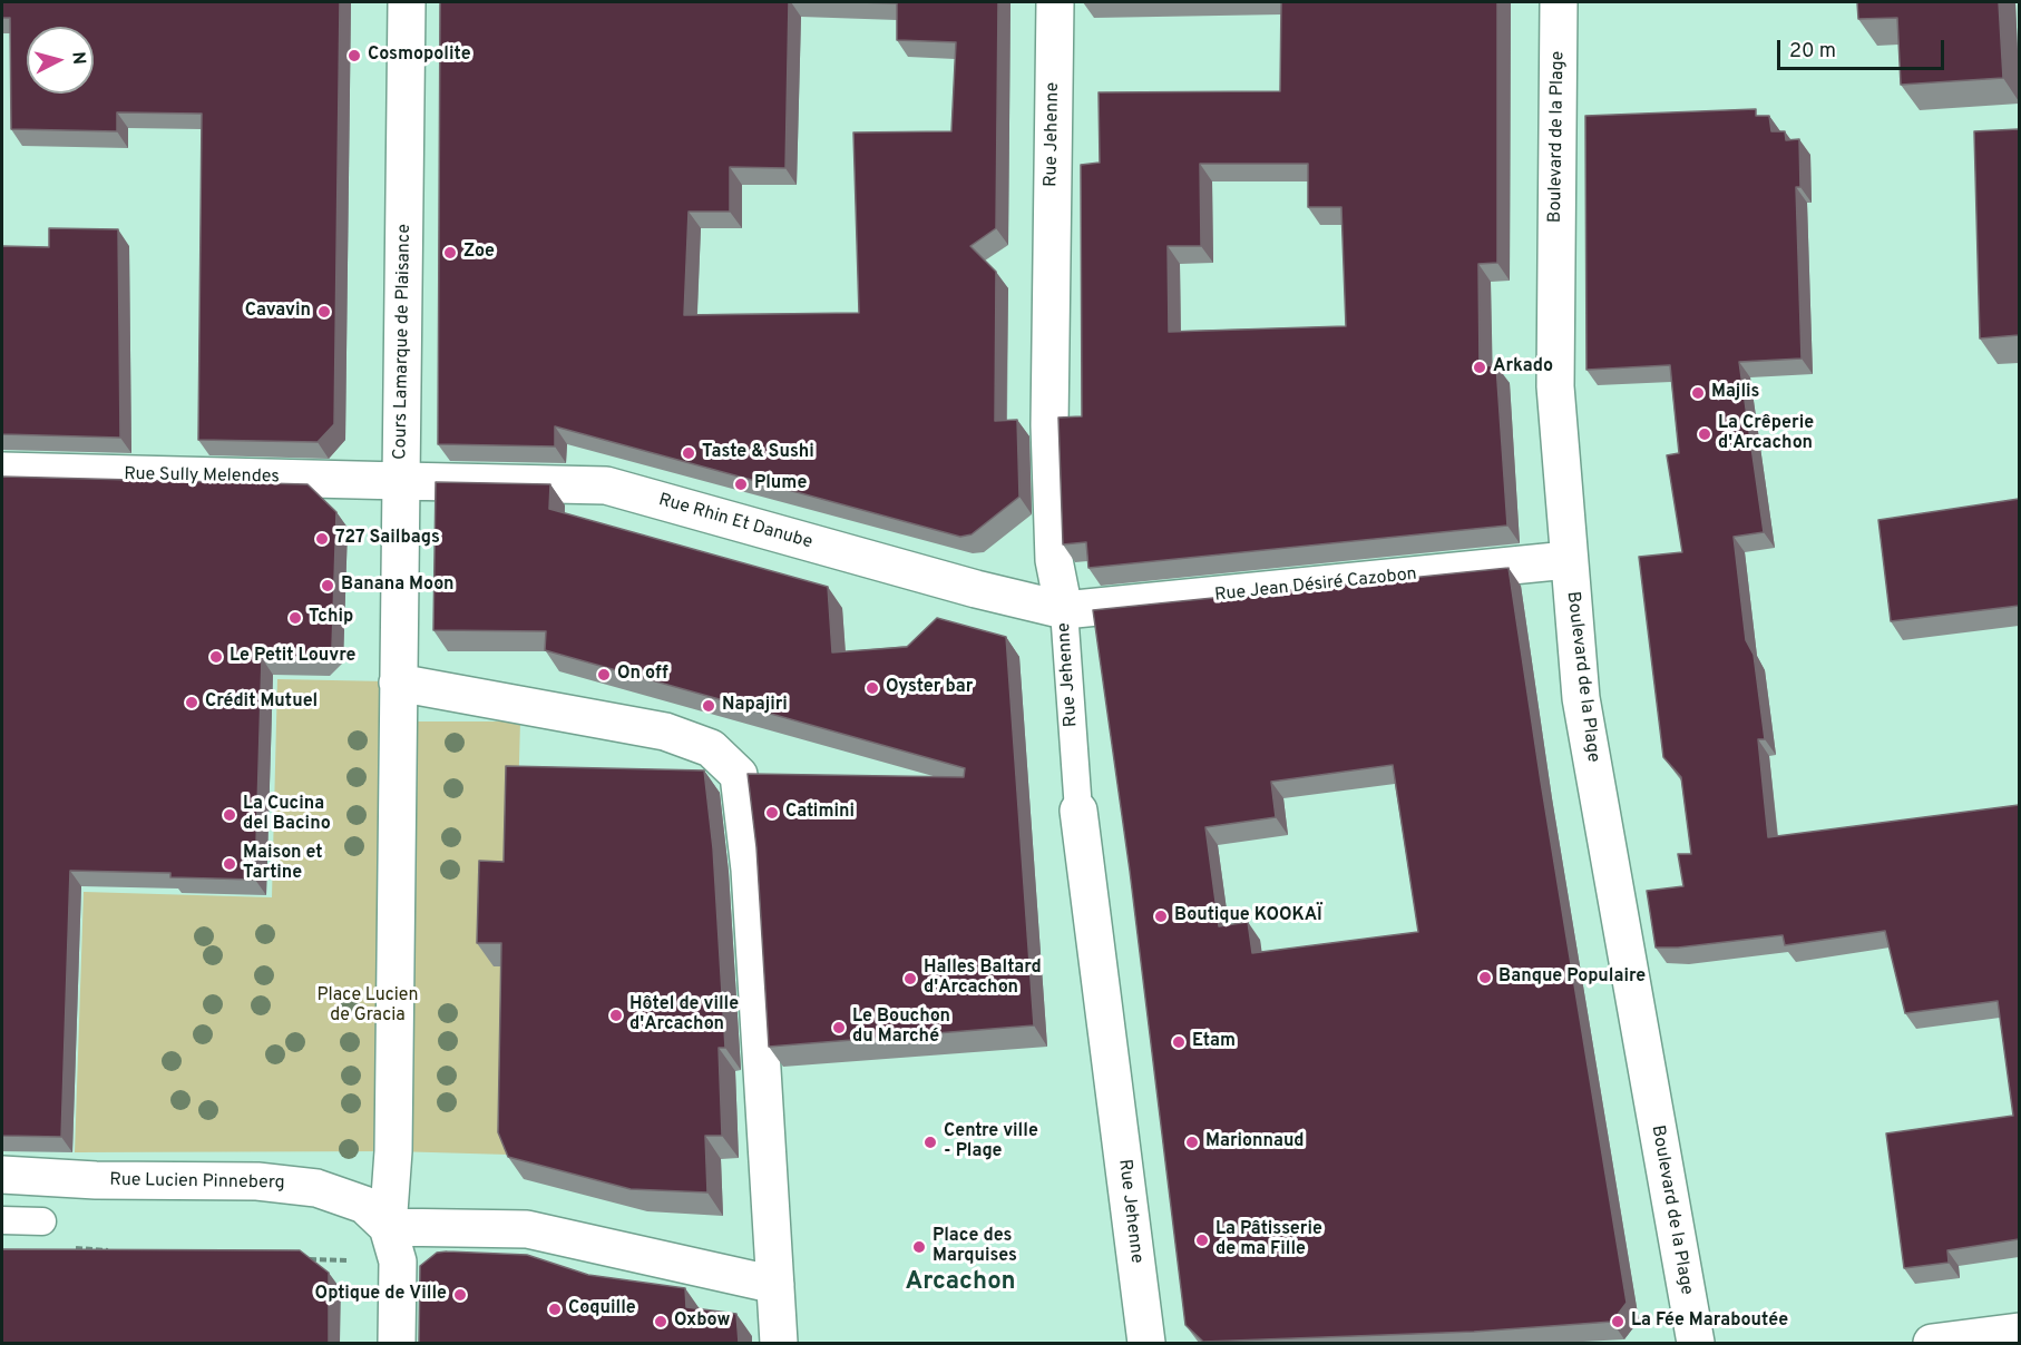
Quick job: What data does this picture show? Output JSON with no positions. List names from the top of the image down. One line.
{"streets":{"street":["Rue Jehenne","Boulevard de la Plage","Cours Lamarque de Plaisance","Rue Sully Melendes","Rue Rhin Et Danube","Rue Jean Désiré Cazobon","Rue Lucien Pinneberg"]},"crossings":[["Rue Jehenne","Rue Rhin Et Danube"],["Rue Jehenne","Rue Jean Désiré Cazobon"],["Boulevard de la Plage","Rue Jean Désiré Cazobon"],["Cours Lamarque de Plaisance","Rue Sully Melendes"],["Cours Lamarque de Plaisance","Rue Rhin Et Danube"],["Rue Sully Melendes","Rue Rhin Et Danube"],["Rue Rhin Et Danube","Rue Jean Désiré Cazobon"]],"districts":["Arcachon"],"parks":["Place Lucien de Gracia"],"places":["Cosmopolite","Zoe","Cavavin","Arkado","Majlis","La Crêperie d'Arcachon","Taste & Sushi","Plume","727 Sailbags","Banana Moon","Tchip","Le Petit Louvre","On off","Oyster bar","Crédit Mutuel","Napajiri","Catimini","La Cucina del Bacino","Maison et Tartine","Boutique KOOKAÏ","Banque Populaire","Halles Baltard d'Arcachon","Hôtel de ville d'Arcachon","Le Bouchon du Marché","Etam","Centre ville - Plage","Marionnaud","La Pâtisserie de ma Fille","Place des Marquises","Optique de Ville","Coquille","Oxbow","La Fée Maraboutée"],"scale_bar":"20 m","north":"right"}
